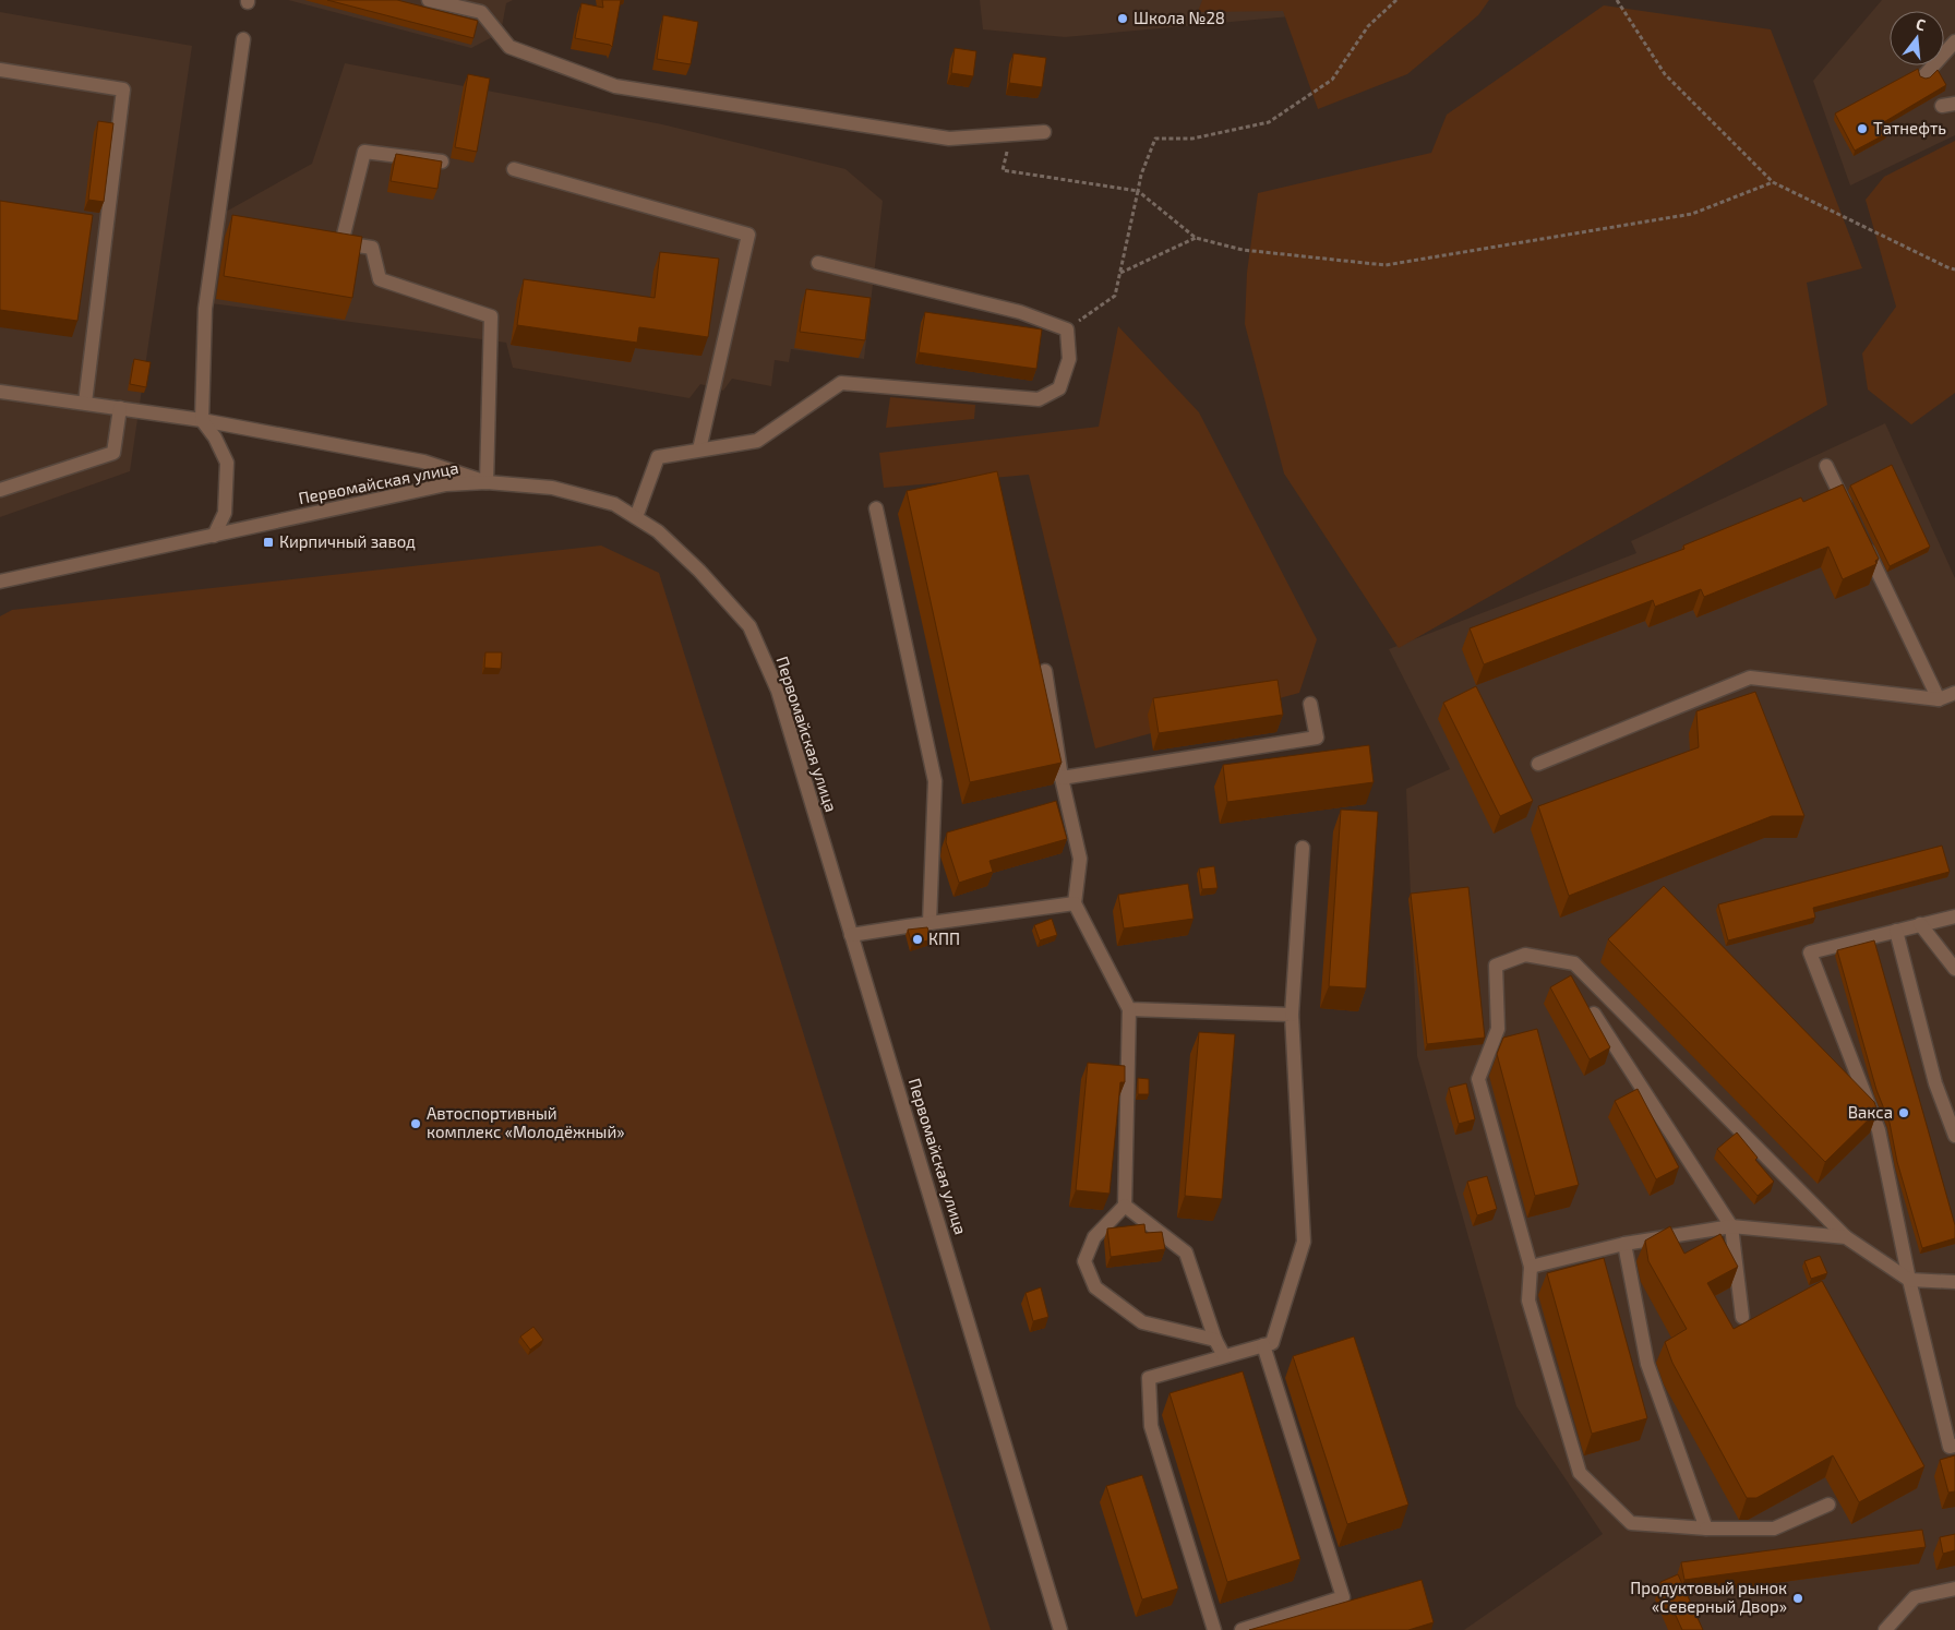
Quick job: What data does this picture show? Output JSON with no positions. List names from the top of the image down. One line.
{"streets":{"street":["Первомайская улица"]},"places":{"other":["Школа №28","Татнефть","КПП","Вакса","Автоспортивный комплекс «Молодёжный»","Продуктовый рынок «Северный Двор»"],"transit":["Кирпичный завод"]},"north":"top"}
